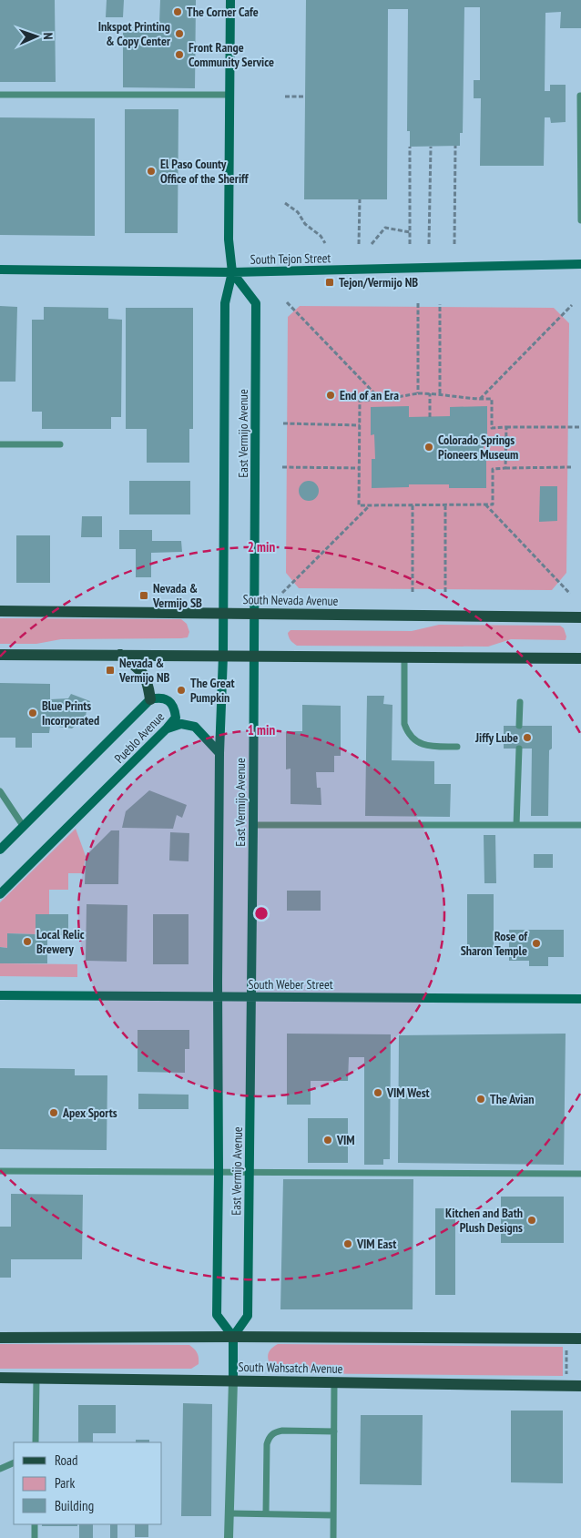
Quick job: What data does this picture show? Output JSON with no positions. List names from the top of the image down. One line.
{"streets":{"main road":["South Nevada Avenue","South Wahsatch Avenue"],"street":["South Tejon Street","East Vermijo Avenue","Pueblo Avenue","South Weber Street"]},"crossings":[["South Tejon Street","East Vermijo Avenue"],["East Vermijo Avenue","South Nevada Avenue"],["East Vermijo Avenue","South Weber Street"]],"places":{"other":["The Corner Cafe","Inkspot Printing & Copy Center","Front Range Community Service","El Paso County Office of the Sheriff","End of an Era","Colorado Springs Pioneers Museum","The Great Pumpkin","Blue Prints Incorporated","Jiffy Lube","Local Relic Brewery","Rose of Sharon Temple","VIM West","The Avian","Apex Sports","VIM","Kitchen and Bath Plush Designs","VIM East"],"transit":["Tejon/Vermijo NB","Nevada & Vermijo SB","Nevada & Vermijo NB"]},"legend":["Road","Park","Building"],"north":"right","rings":["2 min","1 min"]}
